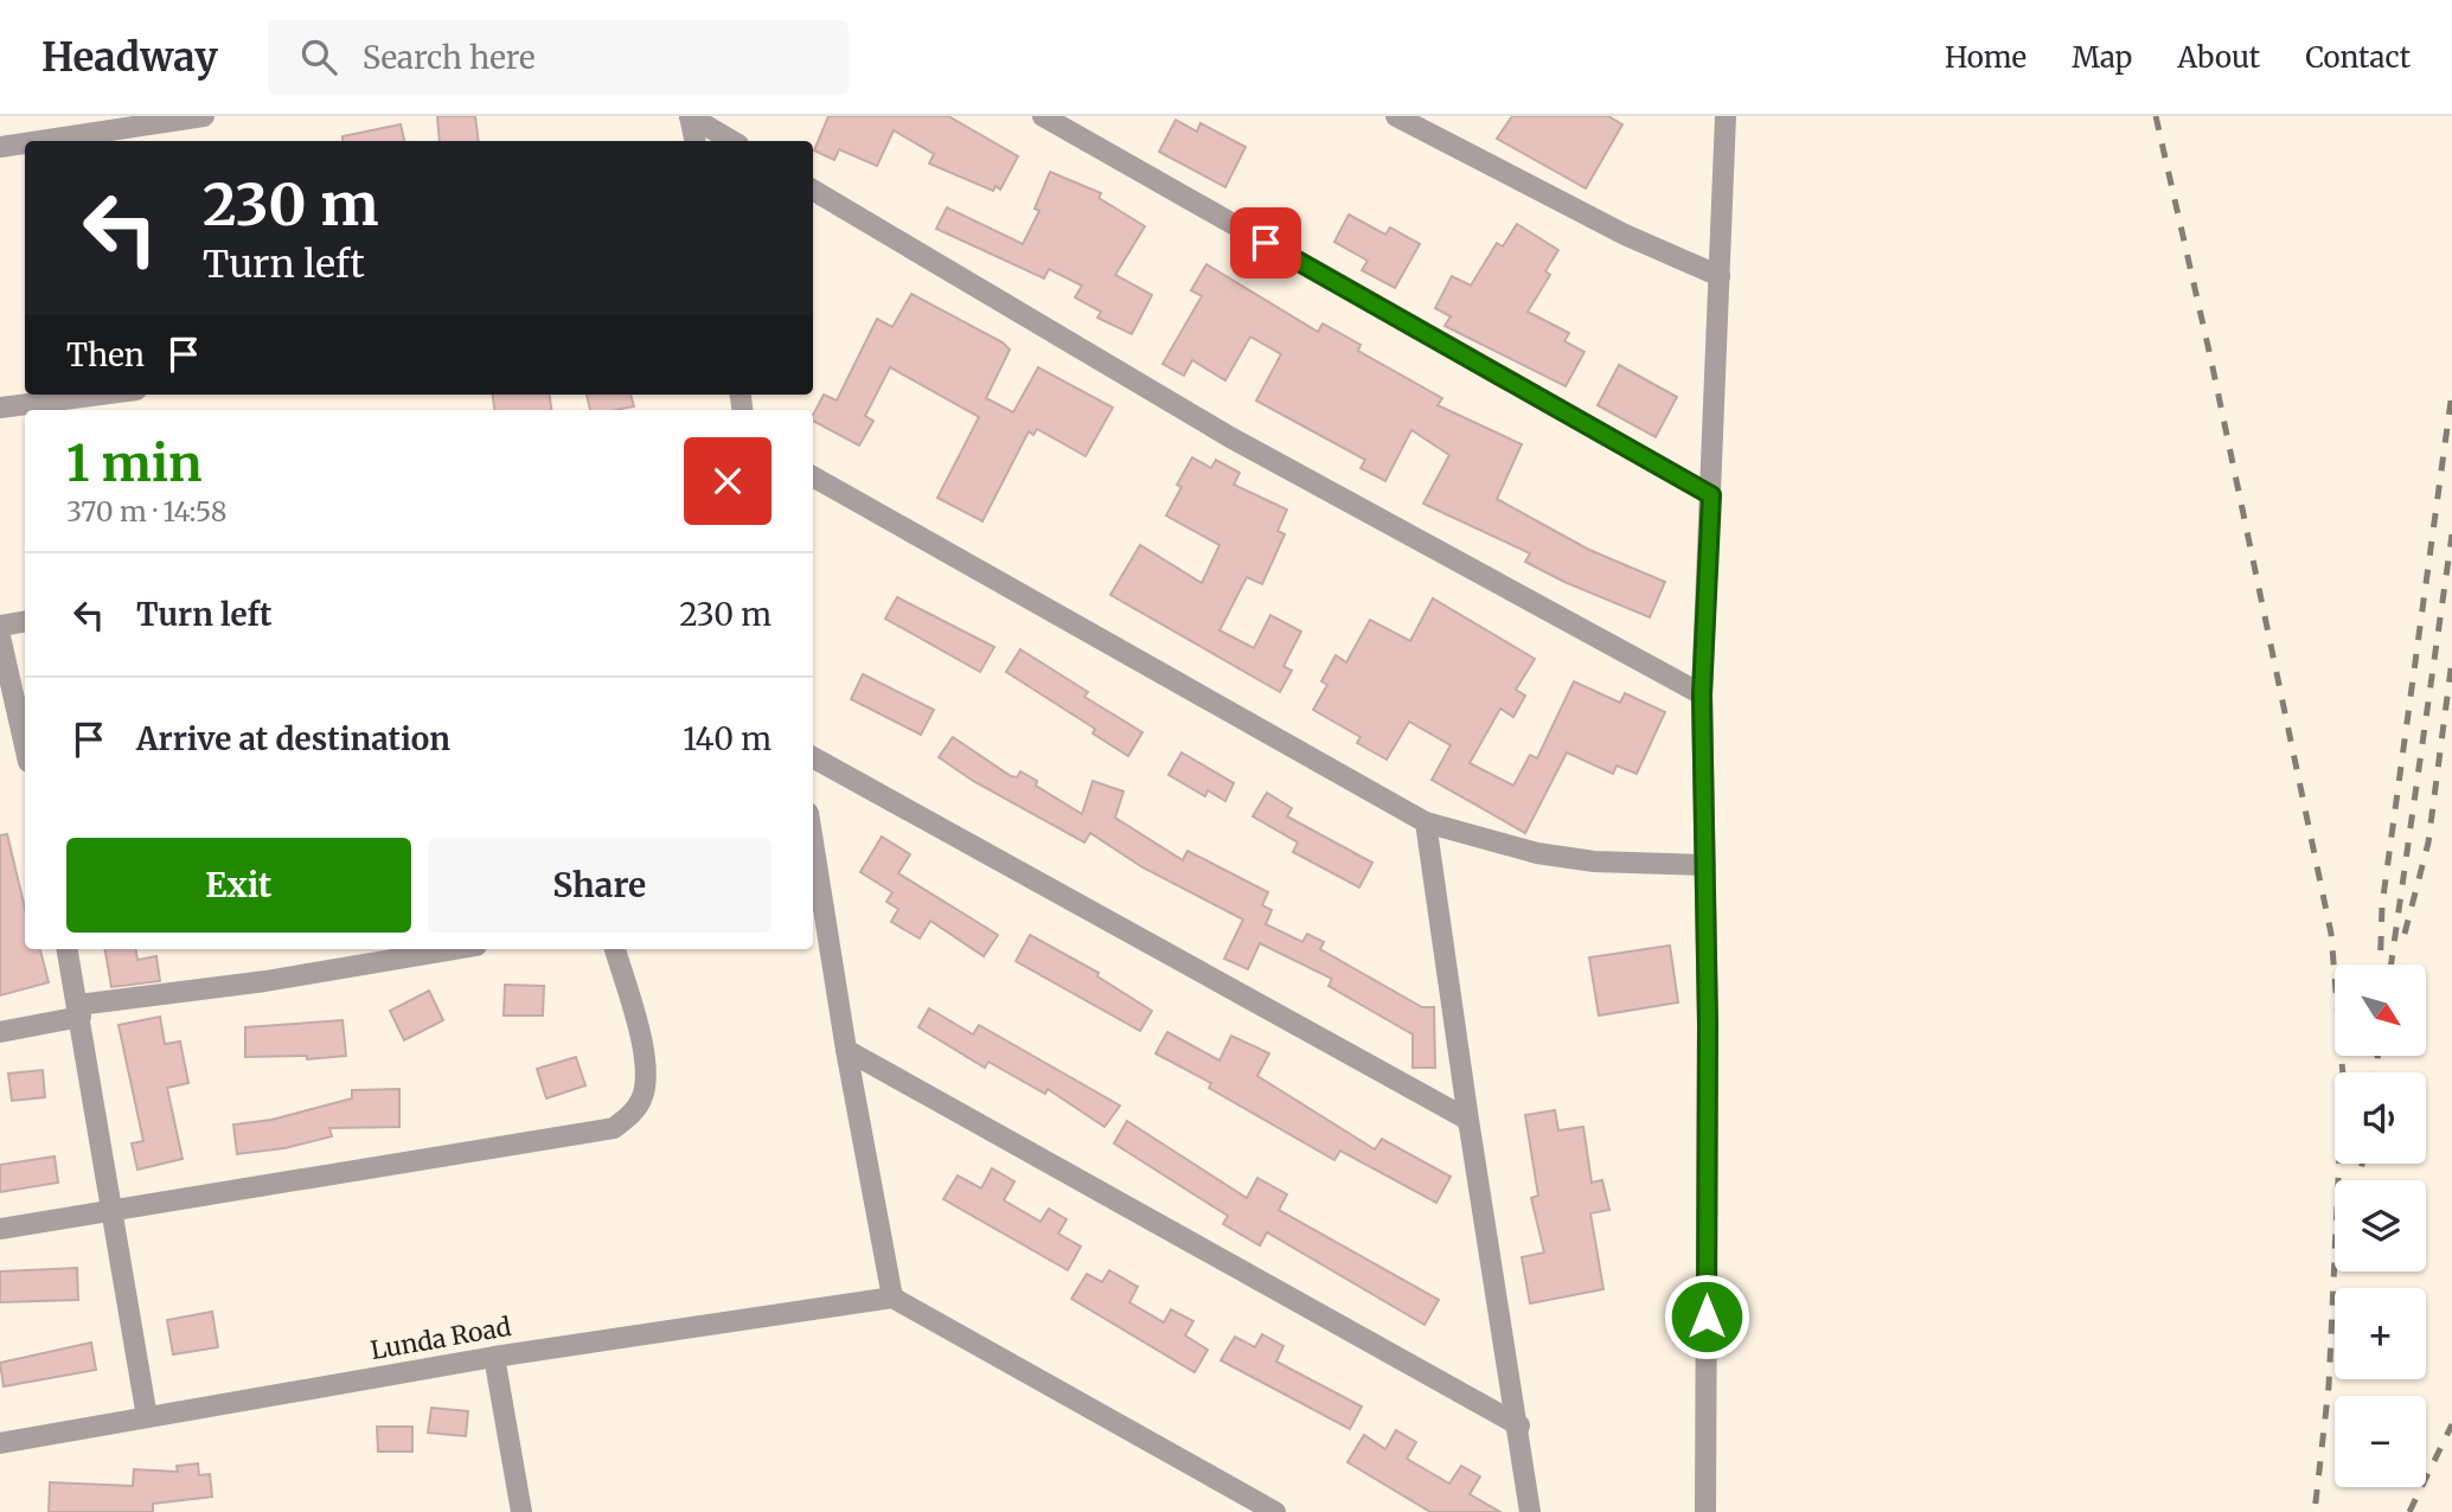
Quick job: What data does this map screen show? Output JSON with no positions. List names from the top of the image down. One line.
{"streets":{"street":["Lunda Road"]},"north":"bottom right","page":{"header":"Headway","search":"Search here","nav":["Home","Map","About","Contact"],"turn":["230 m","Turn left"],"then":"Then","heading":["1 min","370 m · 14:58"],"list":[{"name":"Turn left","value":"230 m"},{"name":"Arrive at destination","value":"140 m"}],"buttons":["Exit","Share"],"map_buttons":["+","−"]}}
